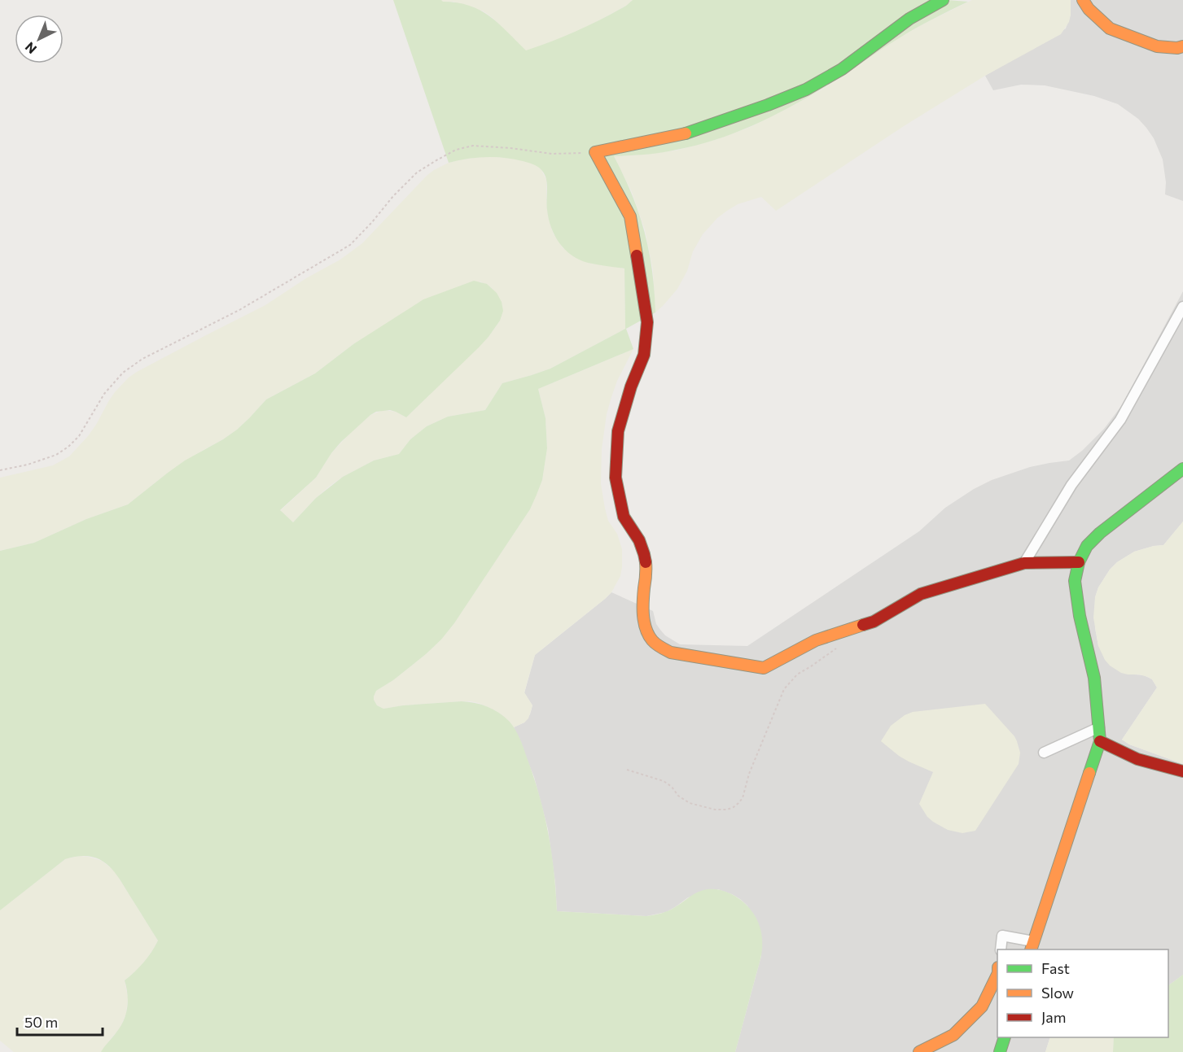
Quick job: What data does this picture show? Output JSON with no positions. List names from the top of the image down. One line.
{"legend":["Fast","Slow","Jam"],"scale_bar":"50 m","north":"bottom left"}
